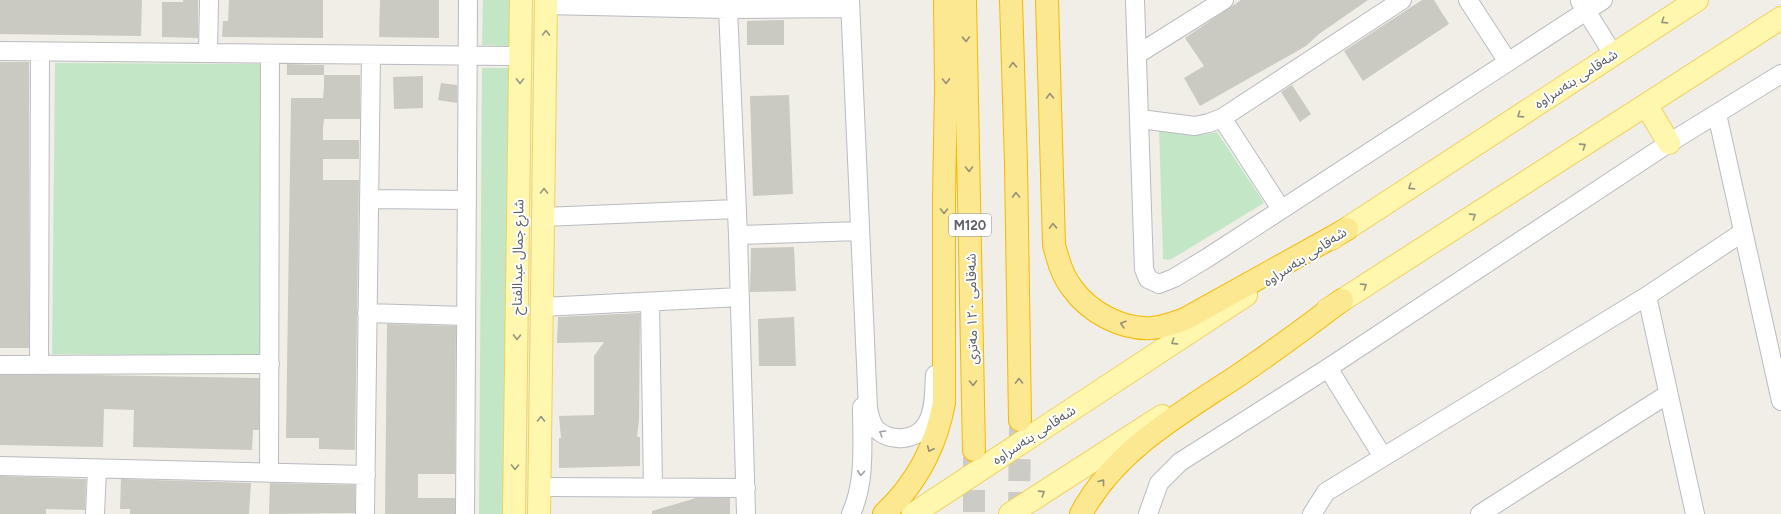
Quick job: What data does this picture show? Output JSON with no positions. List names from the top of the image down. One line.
{"streets":{"highway":["M120","شەقامی ١٢٠ مەتری"],"main road":["شەقامی بنەسراوە","شارع جمال عبدالفتاح"]}}
